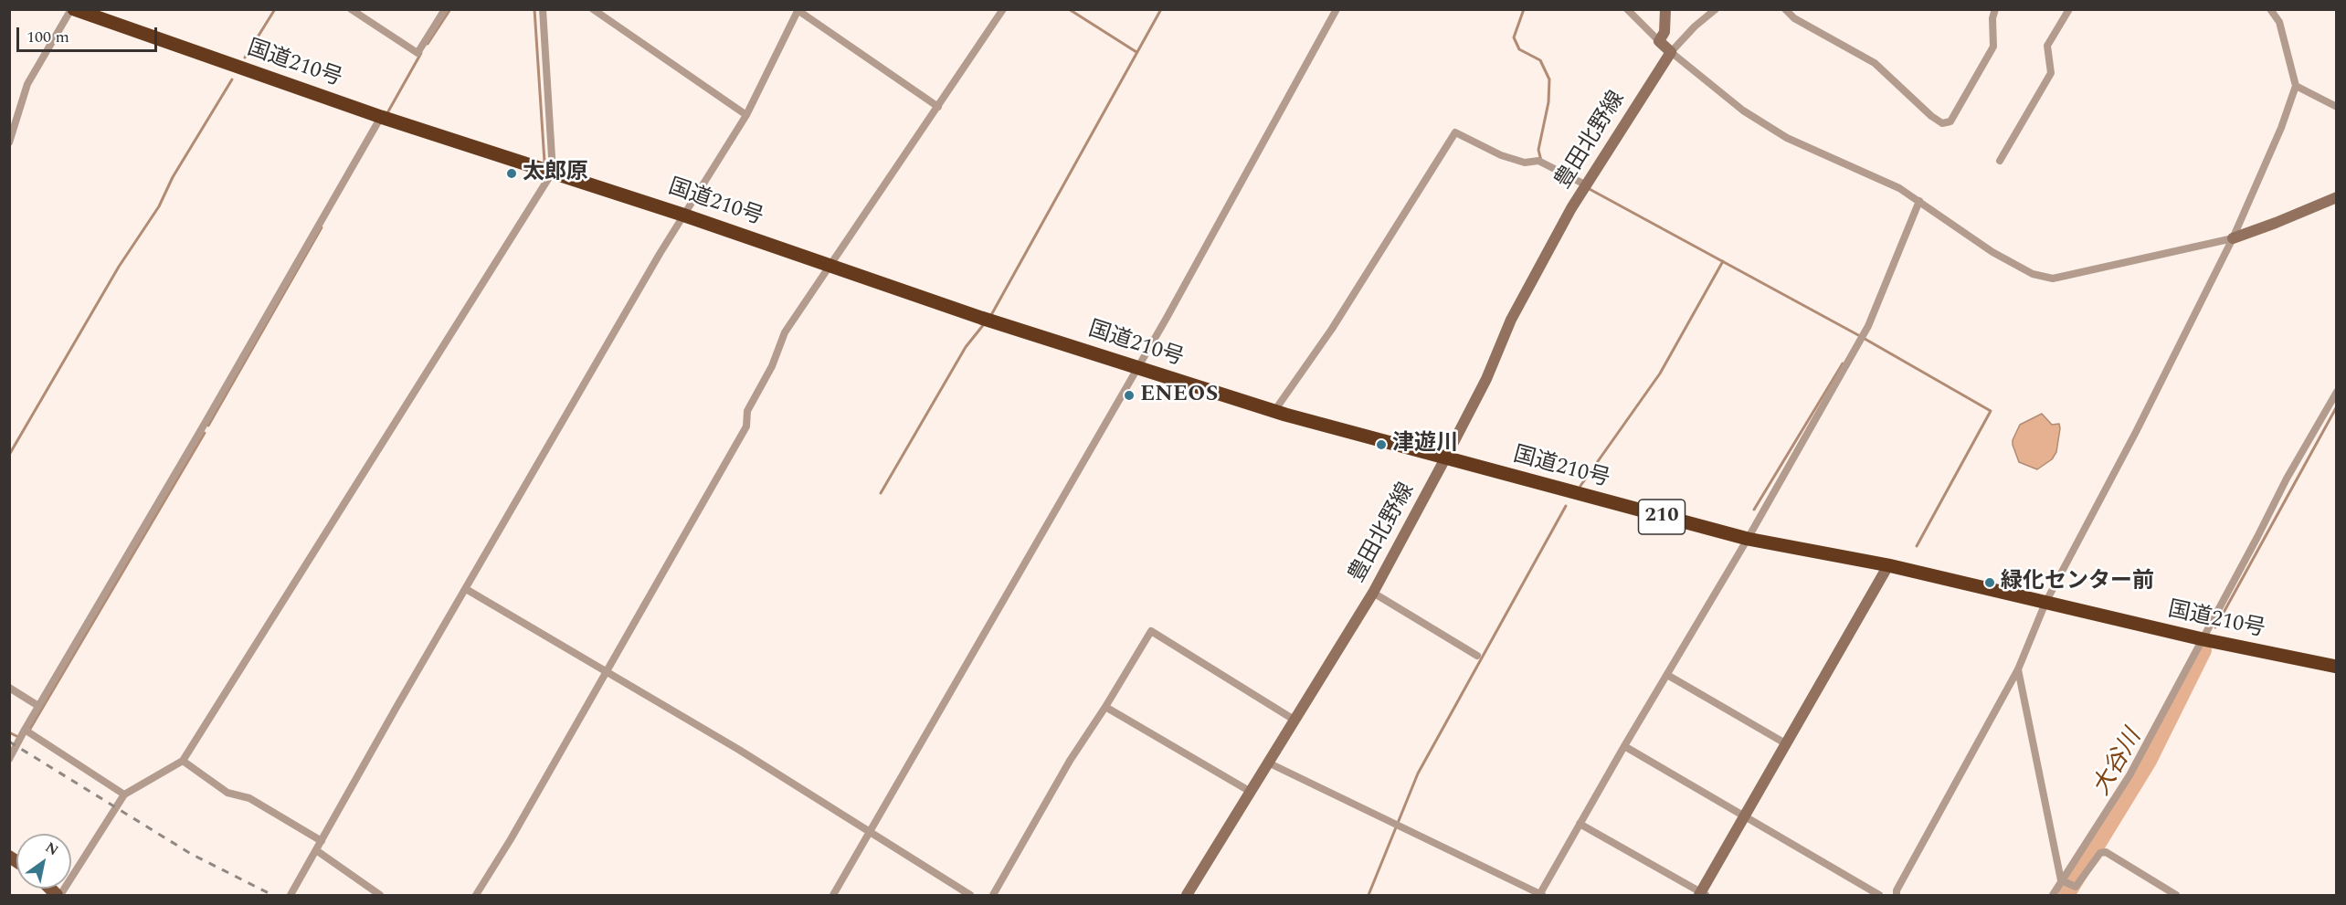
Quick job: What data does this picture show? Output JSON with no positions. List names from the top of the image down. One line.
{"streets":{"highway":["国道210号","210"],"main road":["豊田北野線"]},"crossings":[["国道210号","豊田北野線"]],"water":["大谷川"],"places":["太郎原","ENEOS","津遊川","緑化センター前"],"scale_bar":"100 m","north":"top right"}
